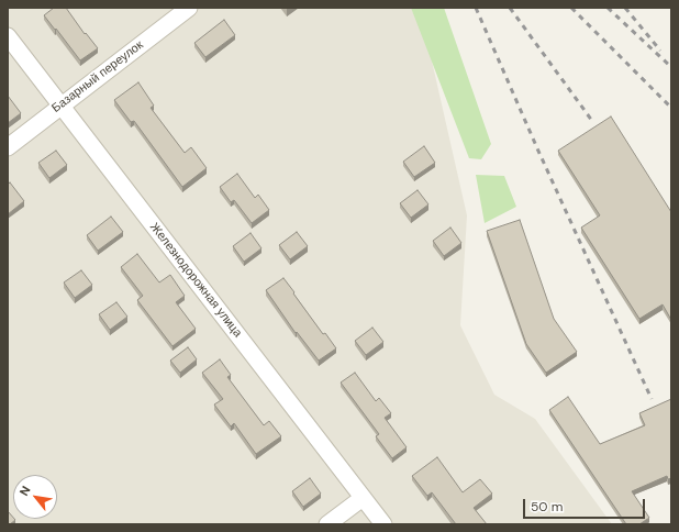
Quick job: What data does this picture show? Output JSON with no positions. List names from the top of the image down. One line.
{"streets":{"street":["Базарный переулок","Железнодорожная улица"]},"crossings":[["Базарный переулок","Железнодорожная улица"]],"scale_bar":"50 m","north":"top left"}
